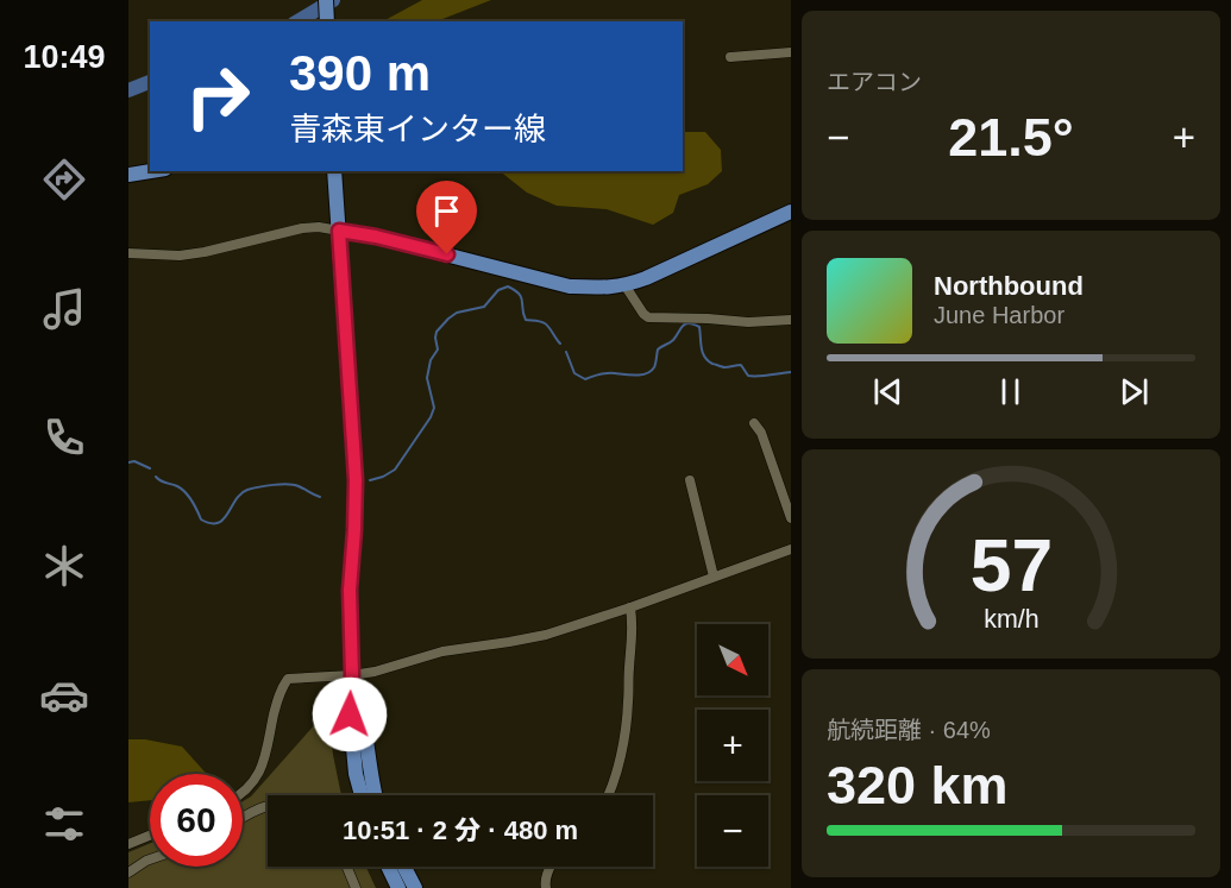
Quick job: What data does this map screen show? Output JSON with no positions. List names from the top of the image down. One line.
{"north":"bottom right","page":{"tabs":"10:49","tile":["エアコン",["航続距離 · 64%","320 km"]],"turn":["390 m","青森東インター線"],"heat":["−","21.5°","+"],"song":["Northbound","June Harbor"],"map_buttons":["+","−"],"limit":"60","trip":"10:51 · 2 分 · 480 m","gauge":["57","km/h"]}}
